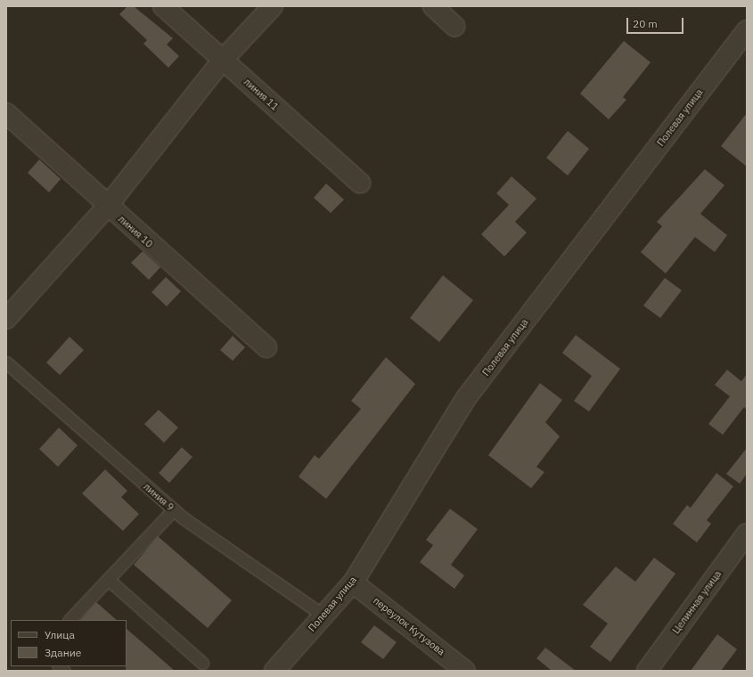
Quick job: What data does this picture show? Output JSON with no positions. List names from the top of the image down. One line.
{"streets":{"street":["линия 11","Полевая улица","линия 10","Целинная улица","переулок Кутузова"],"lane":["линия 9"]},"crossings":[["Полевая улица","линия 9"],["Полевая улица","переулок Кутузова"]],"legend":["Улица","Здание"],"scale_bar":"20 m"}
